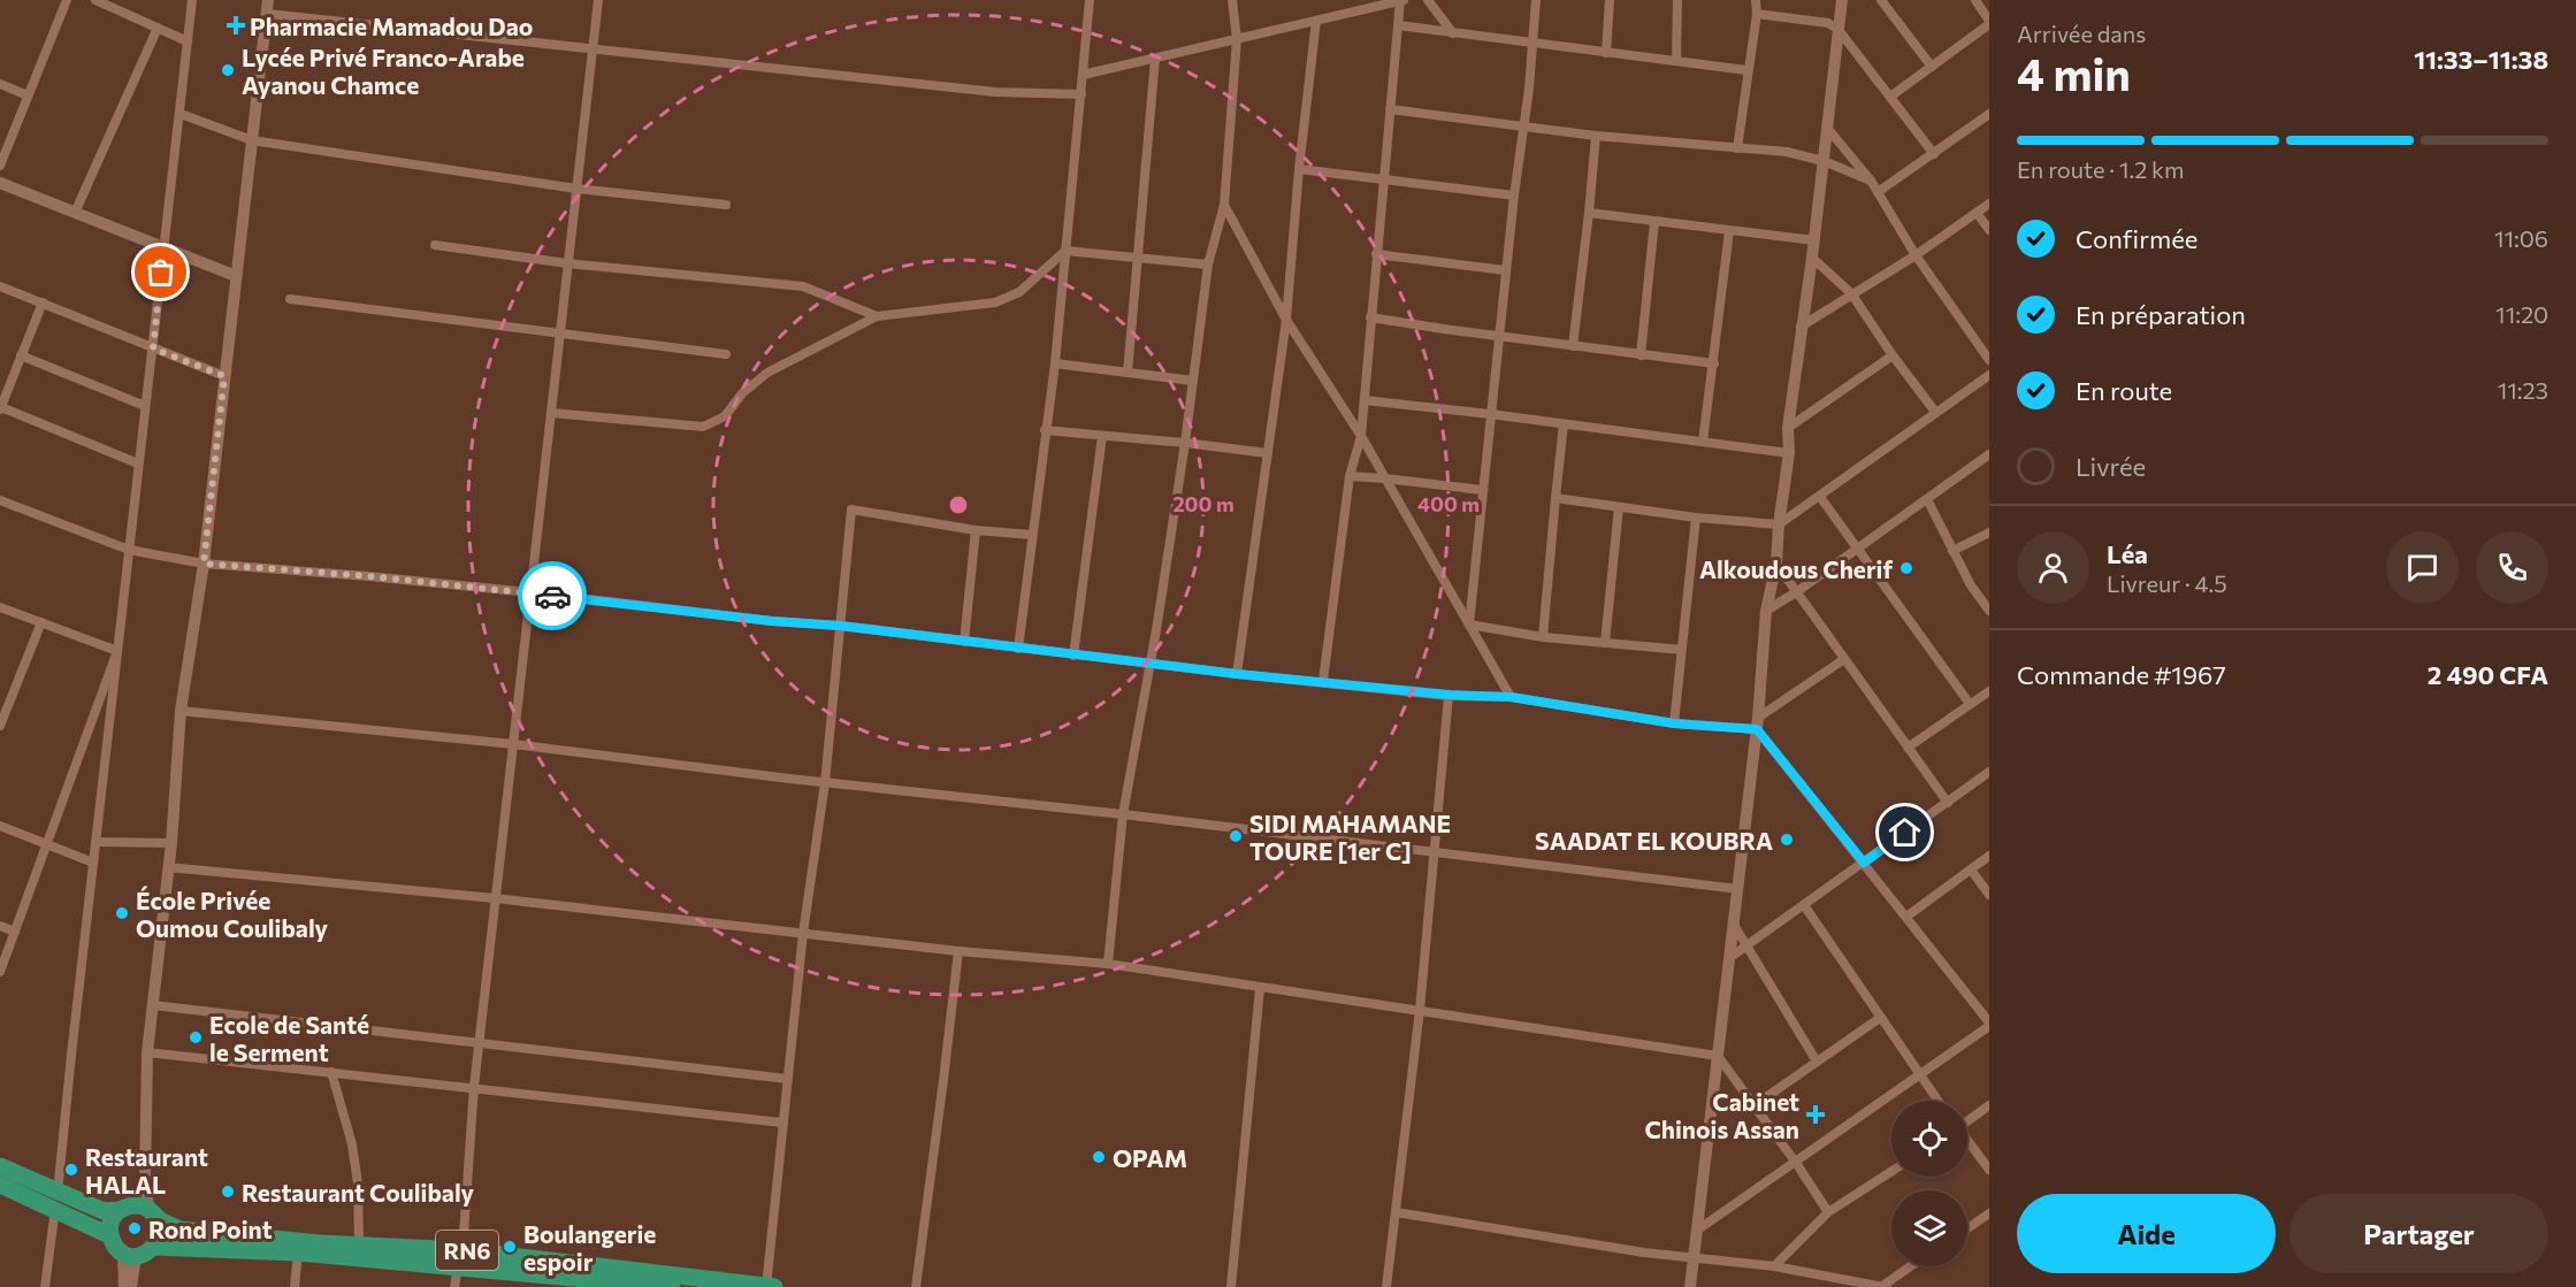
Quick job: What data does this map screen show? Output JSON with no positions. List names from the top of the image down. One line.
{"streets":{"highway":["RN6"]},"places":{"health":["Pharmacie Mamadou Dao","Cabinet Chinois Assan"],"other":["Lycée Privé Franco-Arabe Ayanou Chamce","Alkoudous Cherif","SIDI MAHAMANE TOURE [1er C]","SAADAT EL KOUBRA","École Privée Oumou Coulibaly","Ecole de Santé le Serment","OPAM","Restaurant HALAL","Restaurant Coulibaly","Rond Point","Boulangerie espoir"]},"page":{"heading":["4 min","Arrivée dans","11:33–11:38"],"panel":["Léa","Livreur · 4.5","Commande #1967","2 490 CFA"],"bar":"En route · 1.2 km","list":[["Confirmée","11:06"],["En préparation","11:20"],["En route","11:23"],"Livrée"],"buttons":["Aide","Partager"]},"rings":["200 m","400 m"]}
